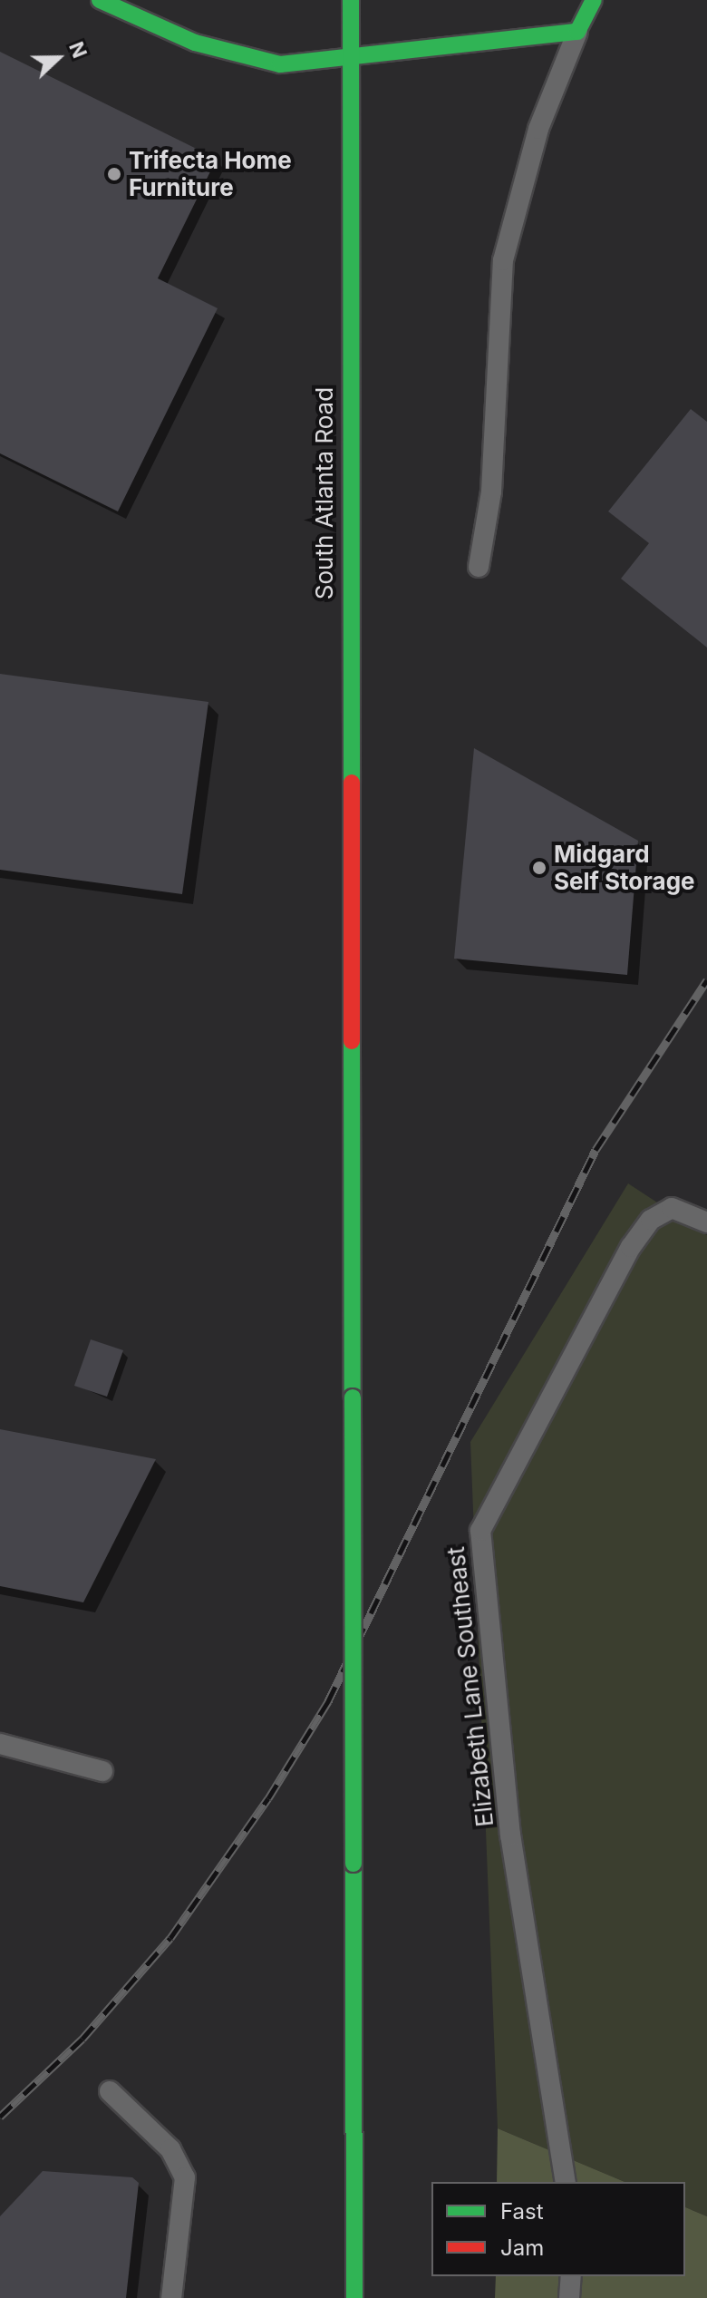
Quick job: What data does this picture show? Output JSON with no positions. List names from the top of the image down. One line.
{"streets":{"main road":["South Atlanta Road"],"street":["Elizabeth Lane Southeast"]},"places":["Trifecta Home Furniture","Midgard Self Storage"],"legend":["Fast","Jam"],"north":"right"}
